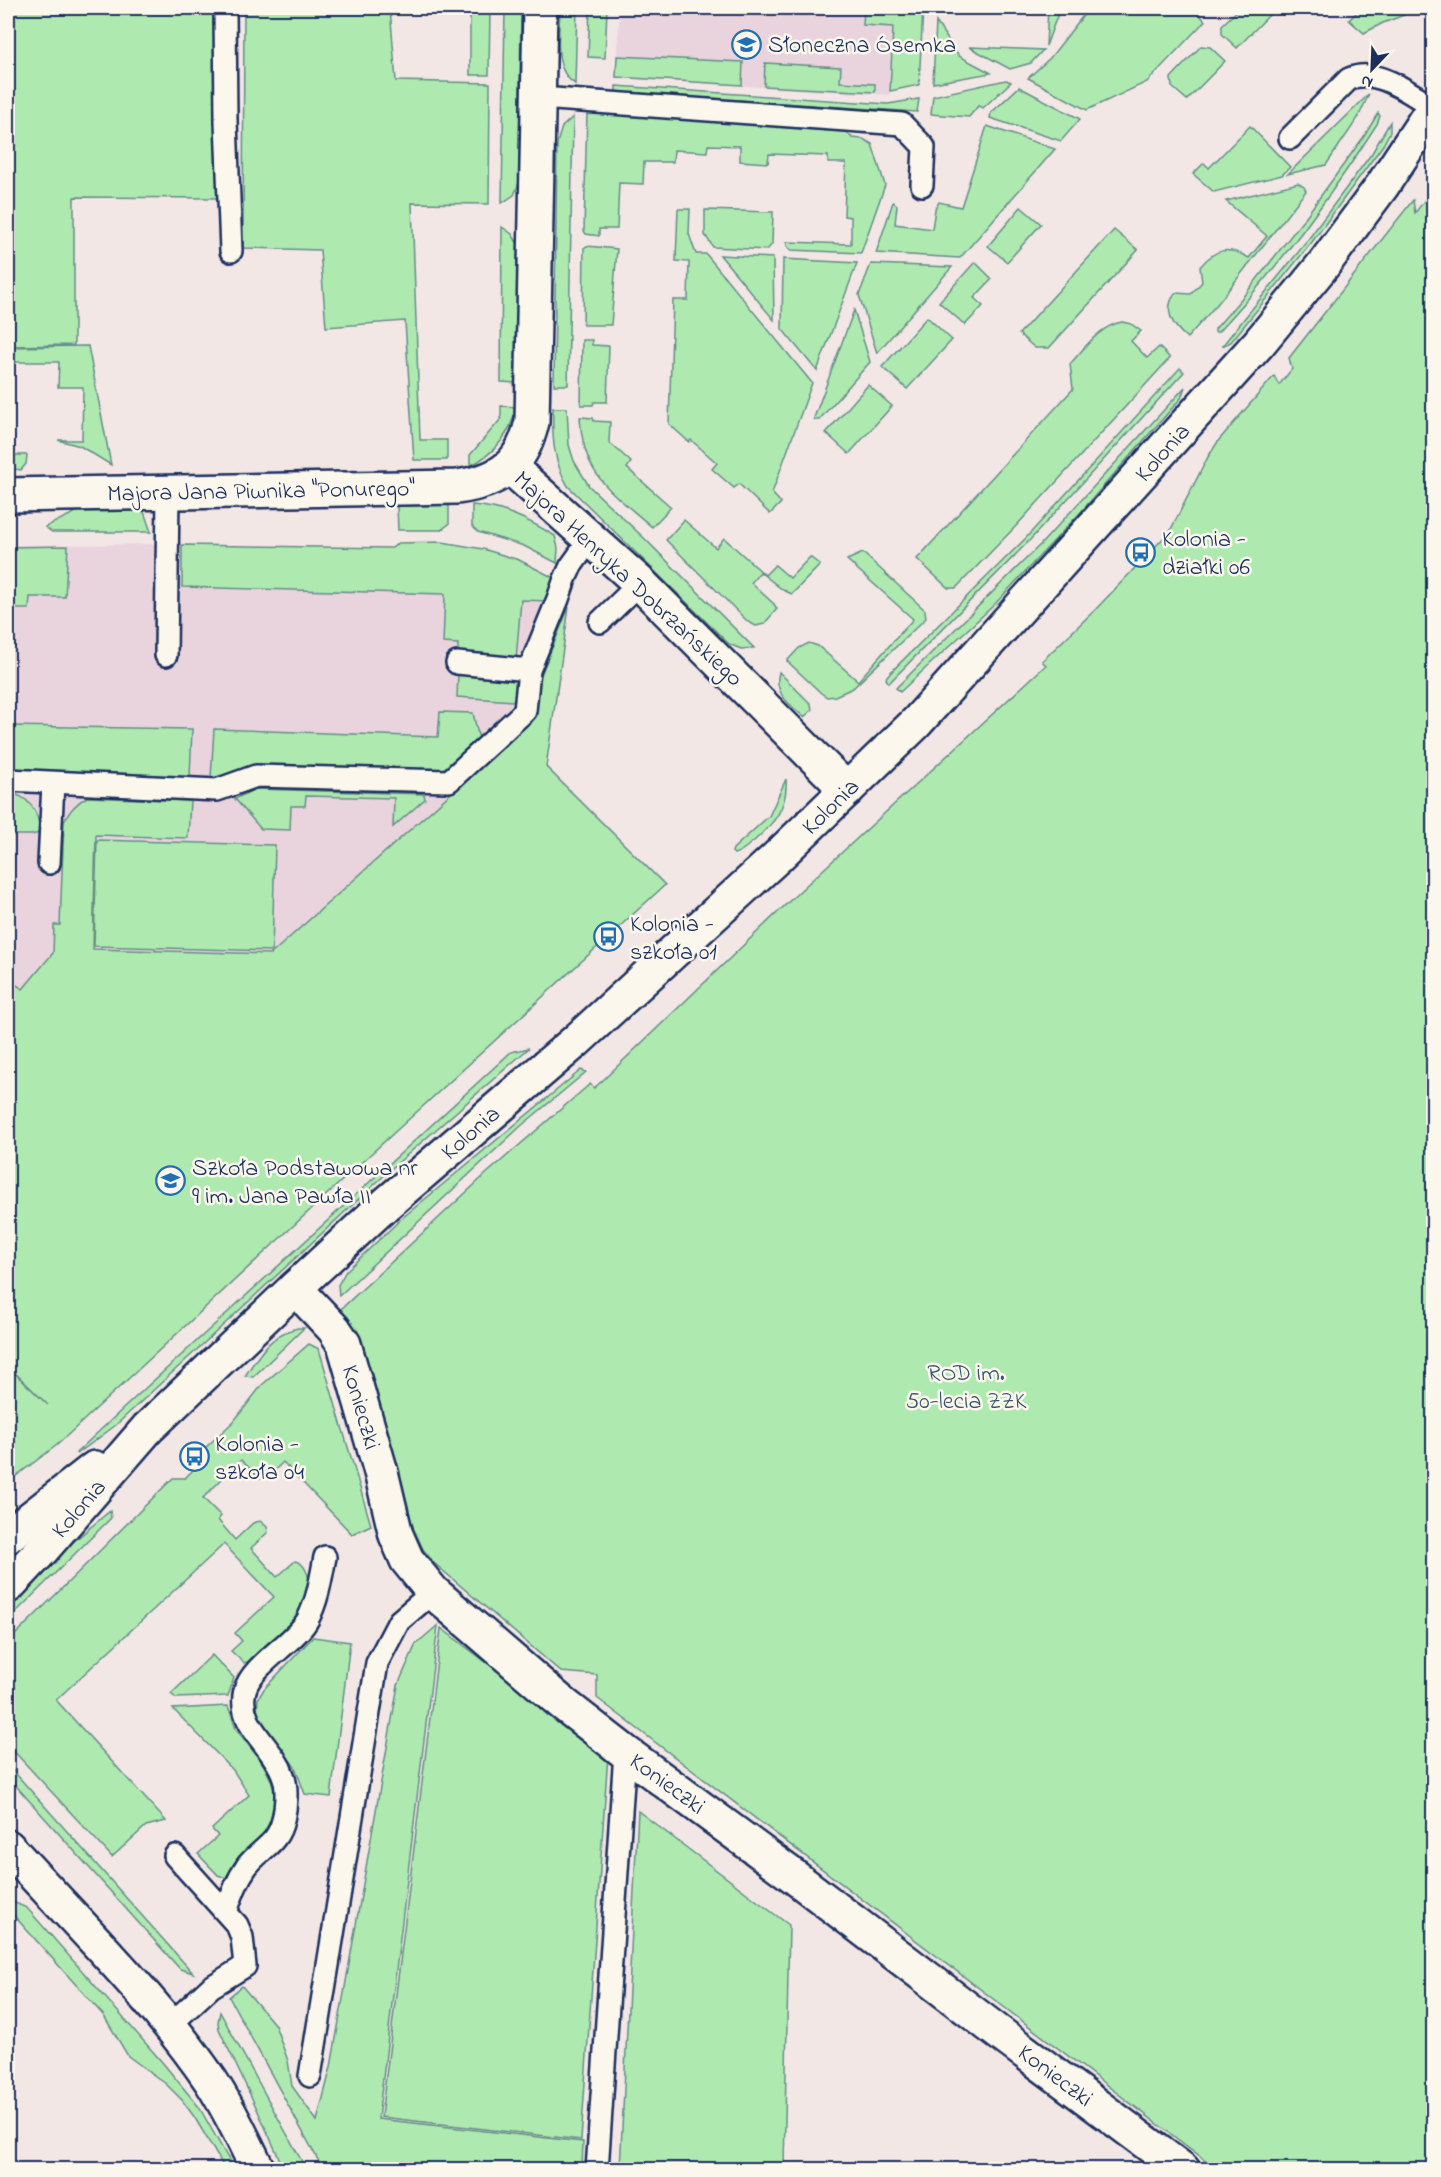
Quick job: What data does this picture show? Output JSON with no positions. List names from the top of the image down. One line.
{"streets":{"street":["Kolonia","Majora Jana Piwnika \"Ponurego\"","Majora Henryka Dobrzańskiego","Konieczki"]},"crossings":[["Kolonia","Majora Henryka Dobrzańskiego"],["Kolonia","Konieczki"],["Majora Jana Piwnika \"Ponurego\"","Majora Henryka Dobrzańskiego"]],"parks":["ROD im. 50-lecia ZZK"],"places":{"school or university":["Słoneczna Ósemka","Szkoła Podstawowa nr 9 im. Jana Pawła II"],"bus stop":["Kolonia - działki 06","Kolonia - szkoła 01","Kolonia - szkoła 04"]},"north":"bottom left"}
